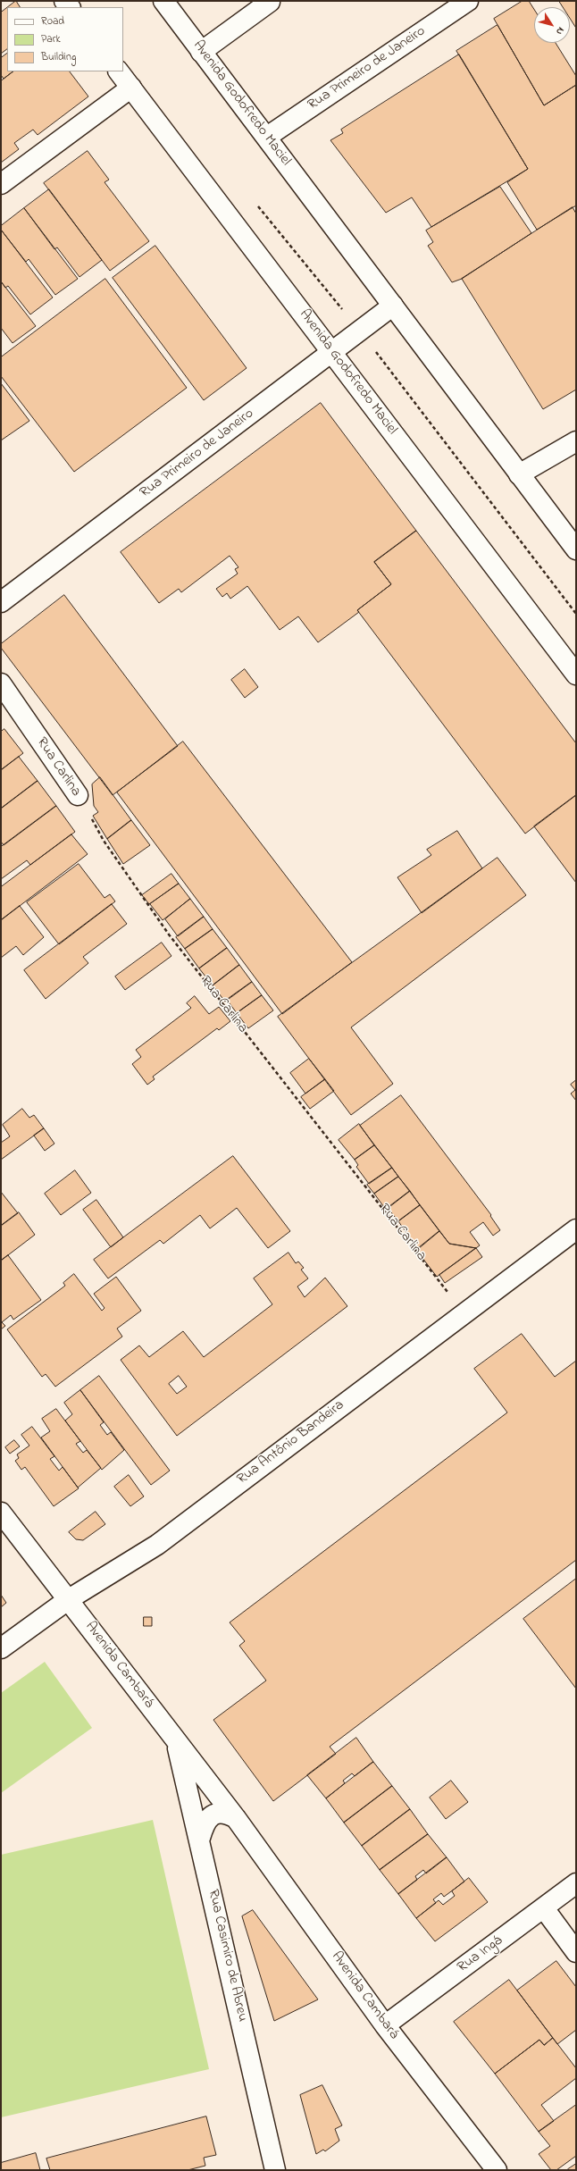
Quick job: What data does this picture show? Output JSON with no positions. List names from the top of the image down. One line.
{"streets":{"street":["Rua Primeiro de Janeiro","Avenida Godofredo Maciel","Rua Carlina","Rua Antônio Bandeira","Avenida Cambará","Rua Ingá","Rua Casimiro de Abreu"]},"crossings":[["Rua Primeiro de Janeiro","Avenida Godofredo Maciel"],["Rua Carlina","Rua Antônio Bandeira"],["Rua Antônio Bandeira","Avenida Cambará"],["Avenida Cambará","Rua Ingá"],["Avenida Cambará","Rua Casimiro de Abreu"]],"legend":["Road","Park","Building"],"north":"bottom right"}
